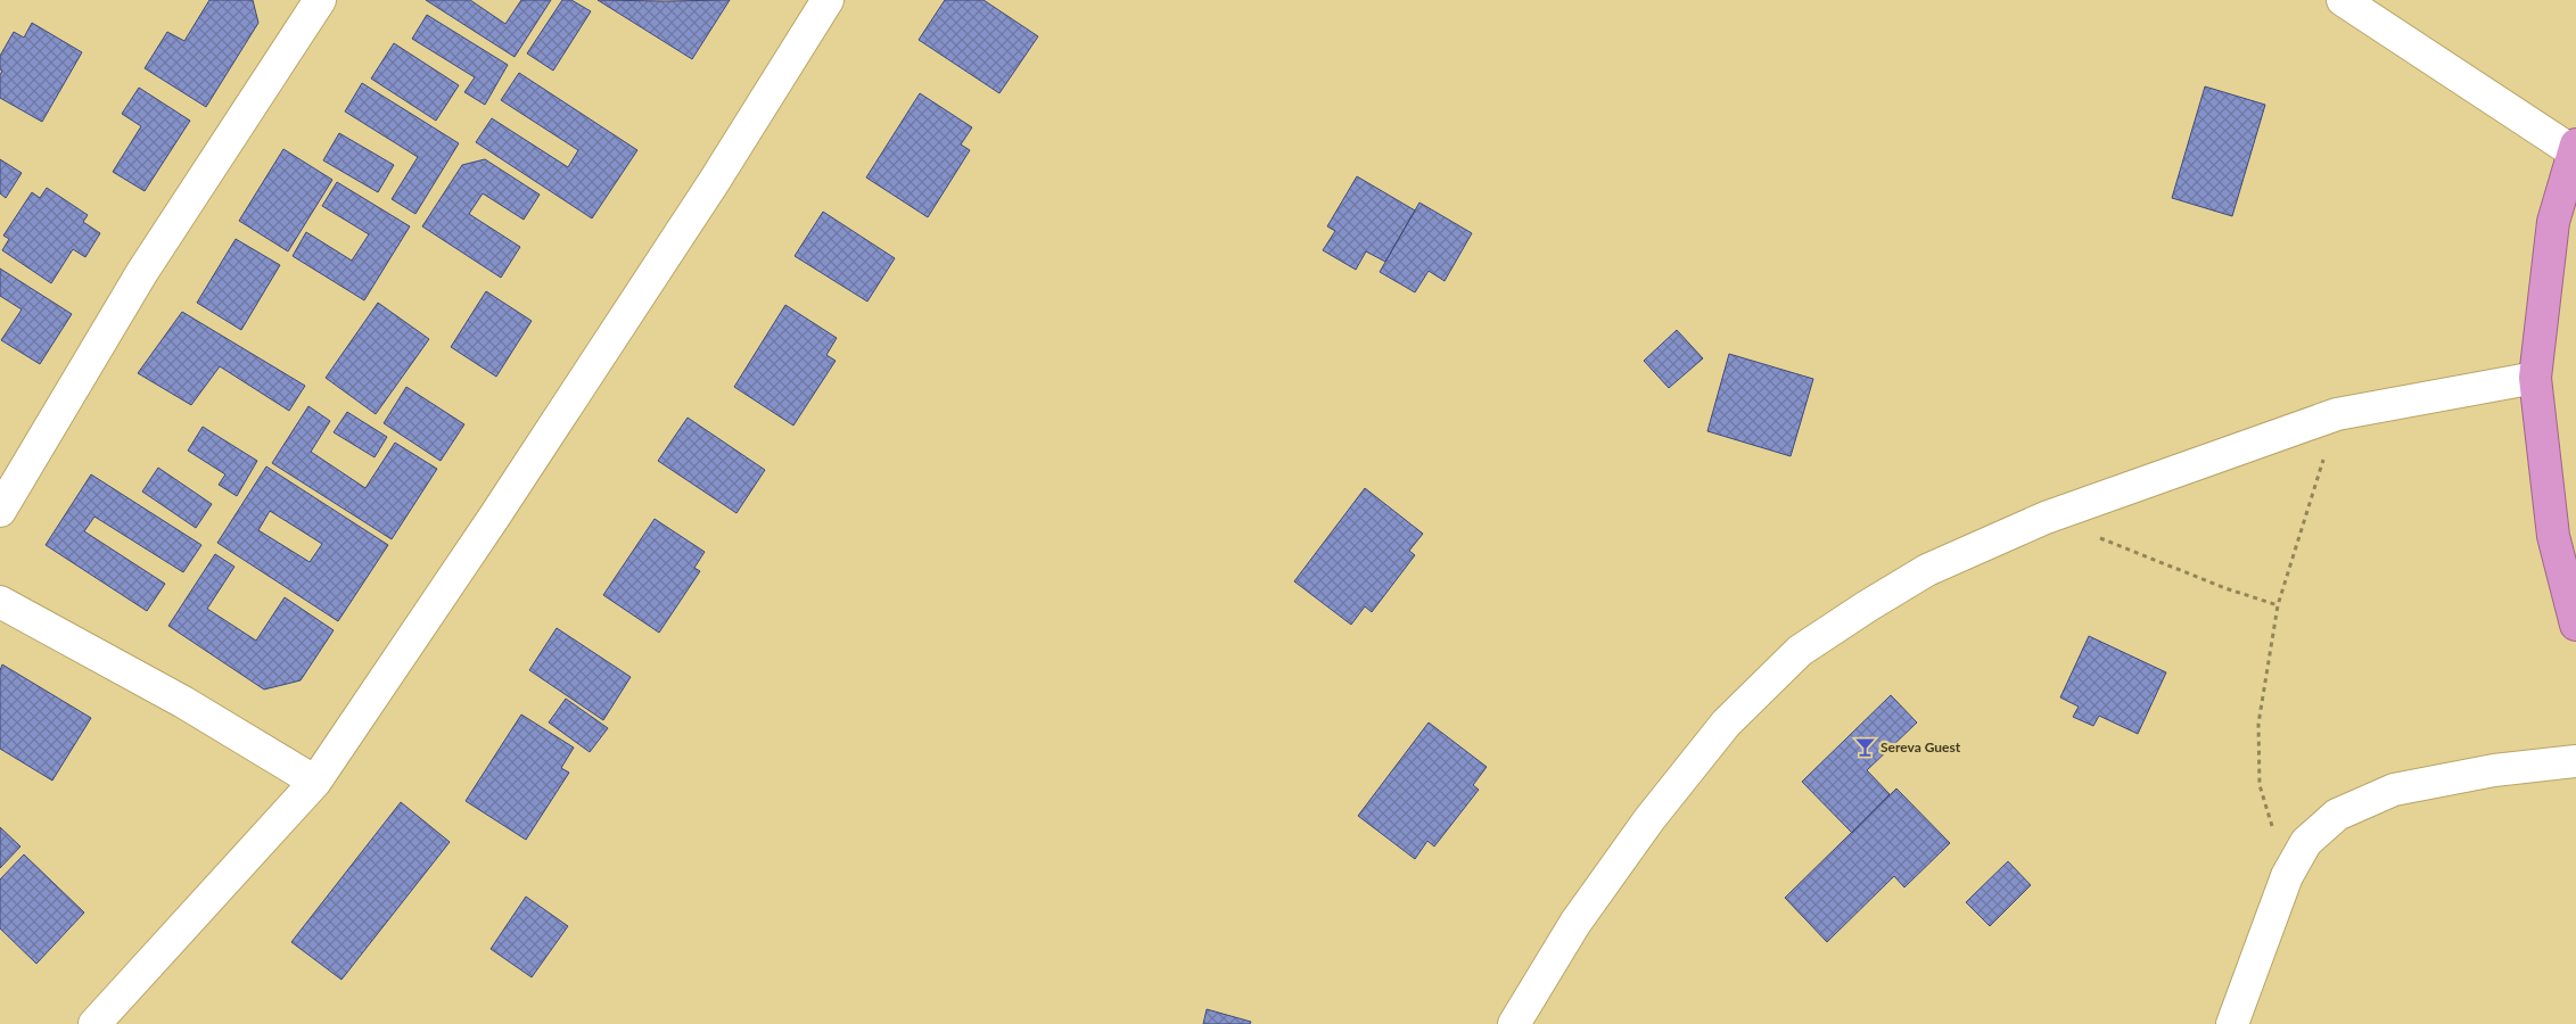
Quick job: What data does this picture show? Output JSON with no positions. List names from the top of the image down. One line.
{"places":{"bar":["Sereva Guest"]}}
